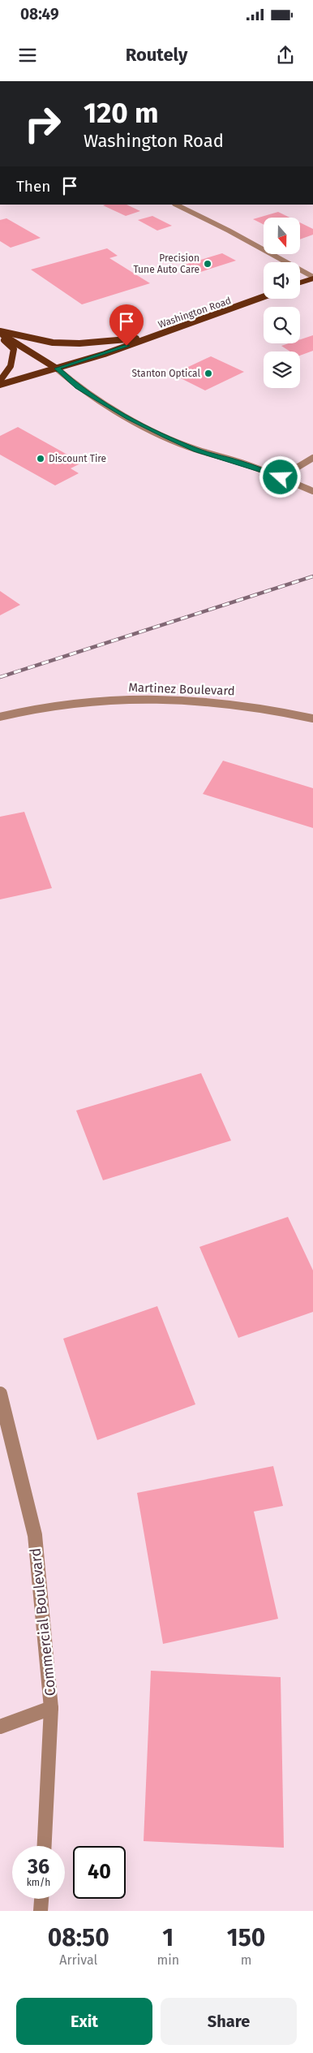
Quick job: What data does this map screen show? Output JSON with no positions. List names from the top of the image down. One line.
{"streets":{"main road":["Washington Road"],"street":["Martinez Boulevard","Commercial Boulevard"]},"places":["Precision Tune Auto Care","Stanton Optical","Discount Tire"],"north":"bottom","page":{"status":"08:49","header":"Routely","turn":["120 m","Washington Road"],"then":"Then","speed":"36 km/h","limit":"40","eta":["08:50","Arrival","1","min","150","m"],"buttons":["Exit","Share"]}}
